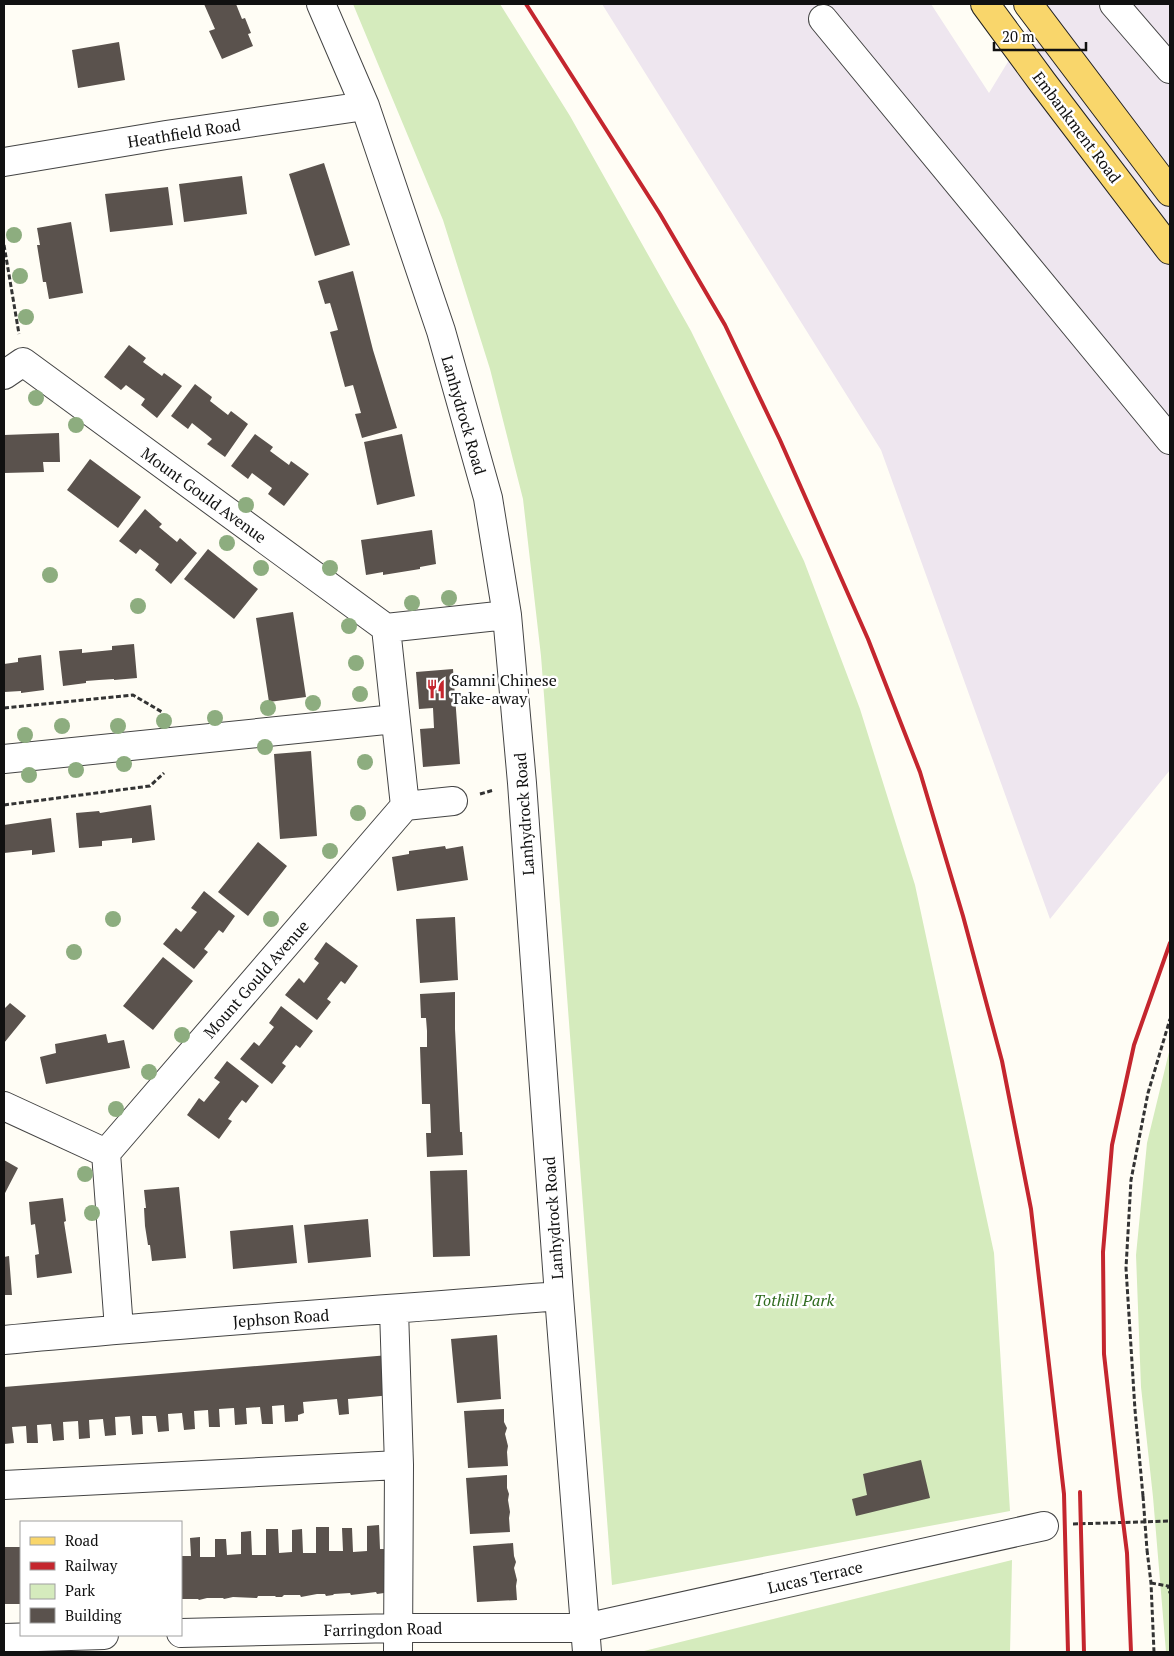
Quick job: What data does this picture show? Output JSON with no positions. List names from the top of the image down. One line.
{"streets":{"main road":["Embankment Road"],"street":["Heathfield Road","Lanhydrock Road","Mount Gould Avenue","Jephson Road","Lucas Terrace","Farringdon Road"]},"crossings":[["Heathfield Road","Lanhydrock Road"],["Lanhydrock Road","Jephson Road"],["Lanhydrock Road","Lucas Terrace"],["Lanhydrock Road","Farringdon Road"],["Lucas Terrace","Farringdon Road"]],"parks":["Tothill Park"],"places":{"restaurant":["Samni Chinese Take-away"]},"legend":["Road","Railway","Park","Building"],"scale_bar":"20 m"}
